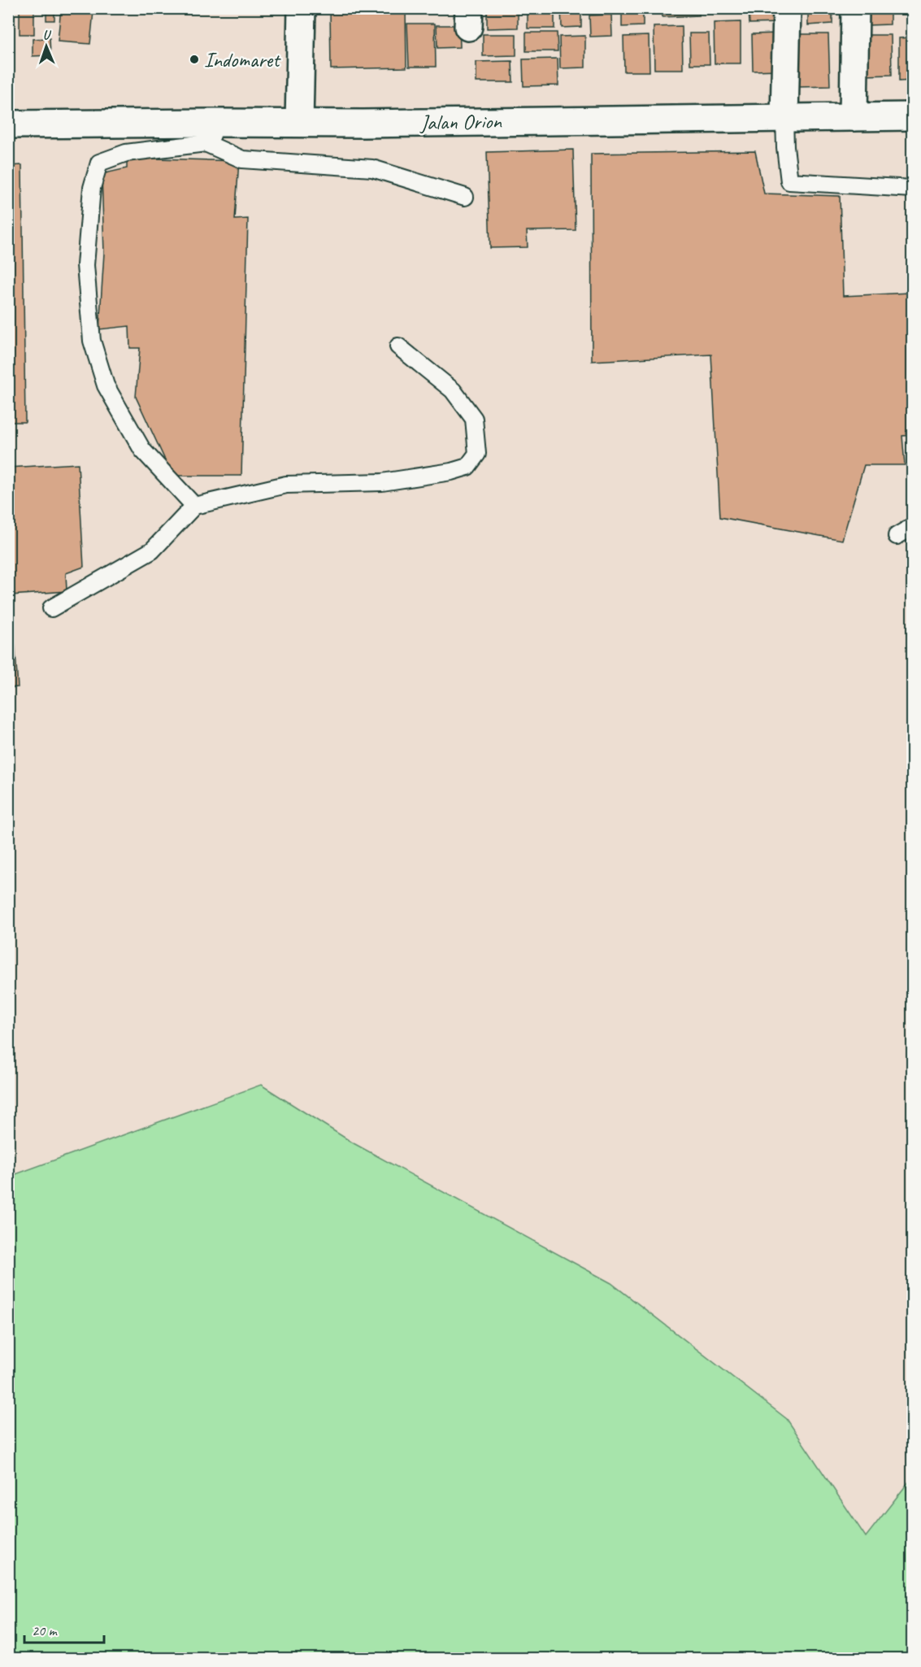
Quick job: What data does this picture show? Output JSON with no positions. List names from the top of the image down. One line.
{"streets":{"main road":["Jalan Orion"]},"places":["Indomaret"],"scale_bar":"20 m","north":"top"}
